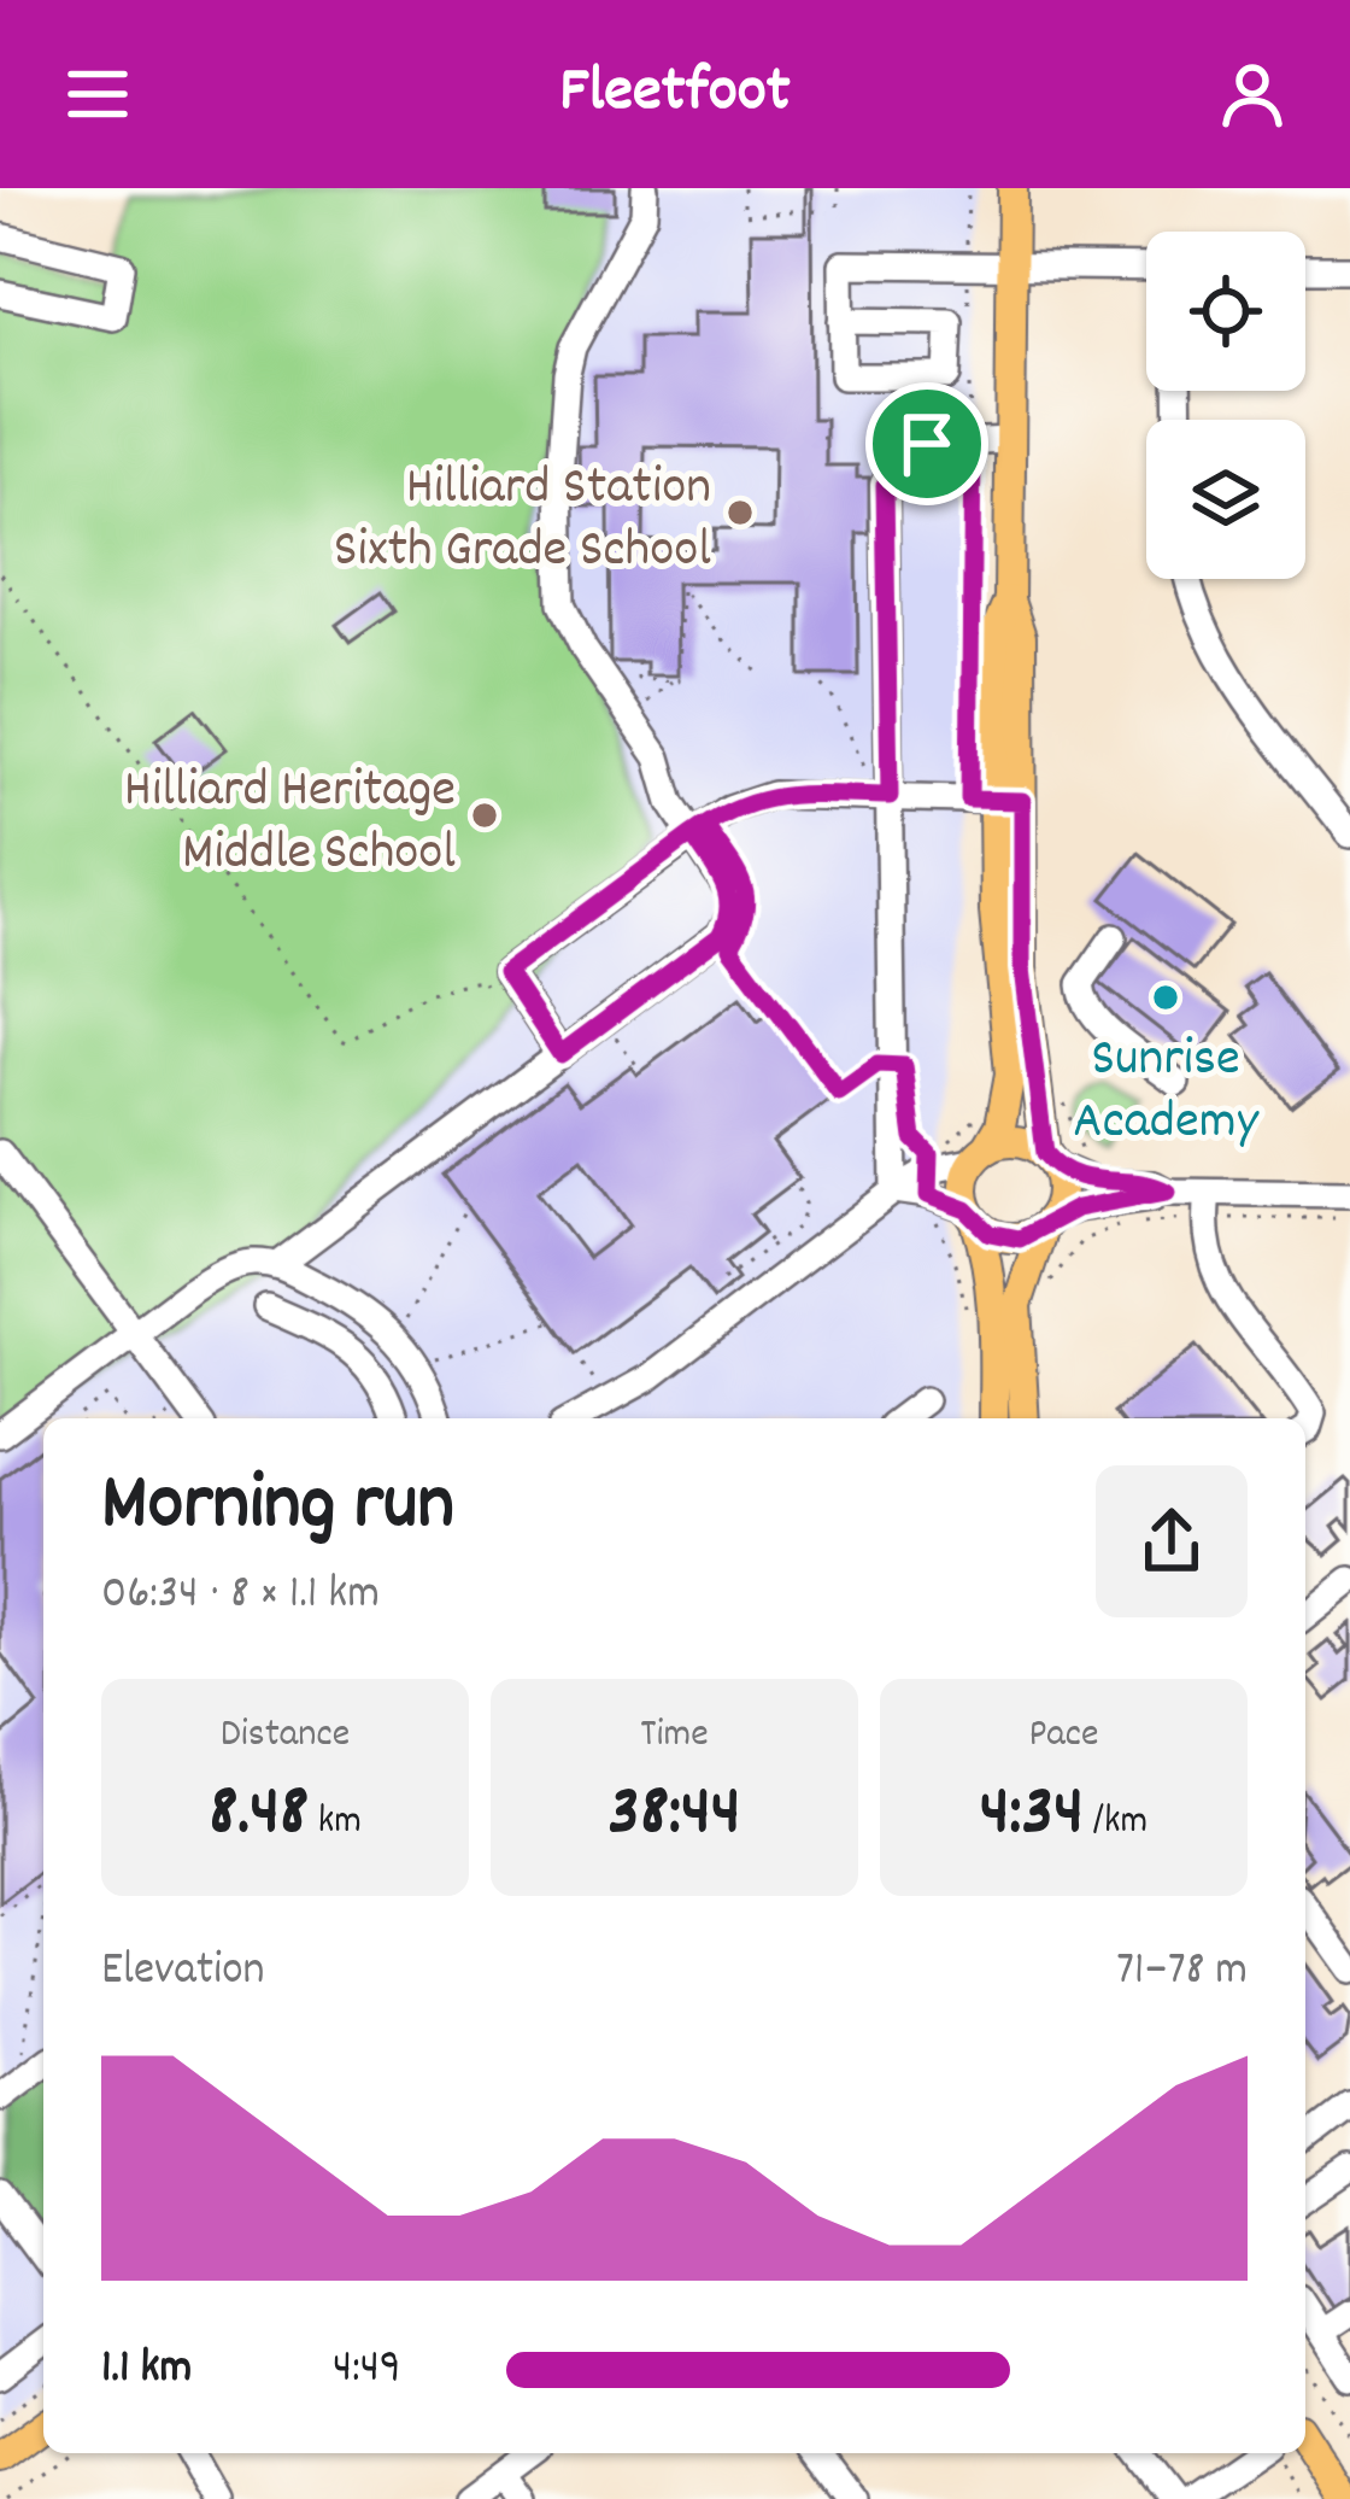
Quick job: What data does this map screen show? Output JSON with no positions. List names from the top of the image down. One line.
{"places":["Hilliard Station Sixth Grade School","Hilliard Heritage Middle School","Sunrise Academy"],"page":{"header":"Fleetfoot","heading":["Morning run","06:34 · 8 × 1.1 km"],"stats":[["Distance","8.48 km"],["Time","38:44"],["Pace","4:34 /km"]],"chart":["Elevation","71–78 m"],"list":[{"name":"1.1 km","note":"4:49"}]}}
